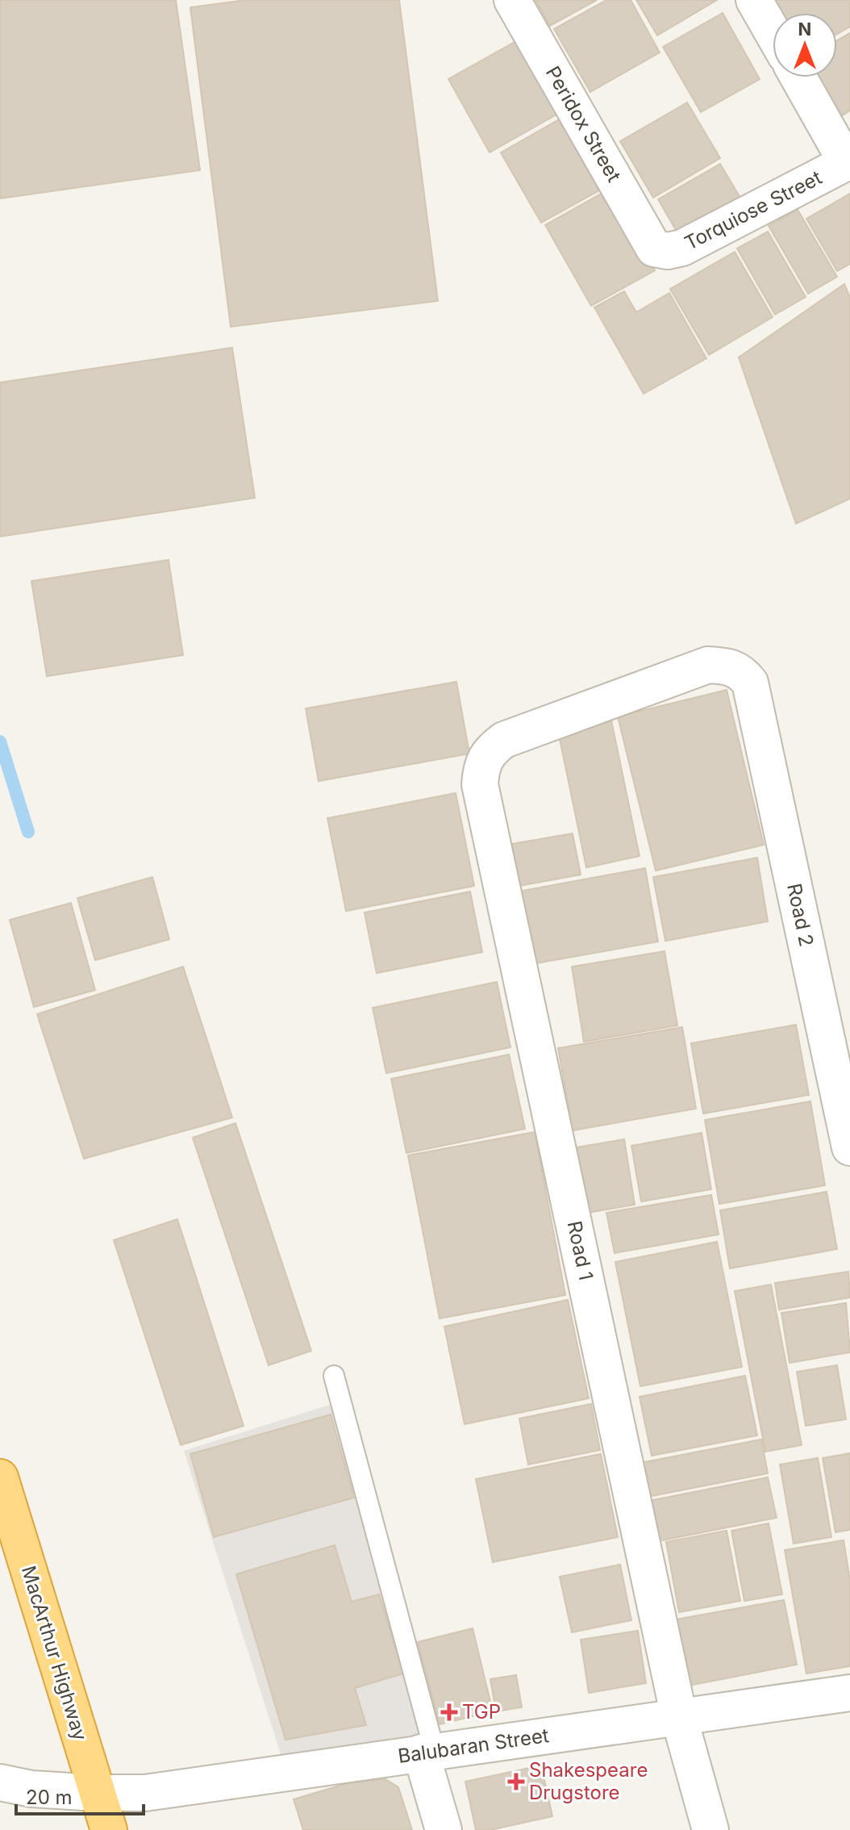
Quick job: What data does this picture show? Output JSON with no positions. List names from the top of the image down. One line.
{"streets":{"highway":["MacArthur Highway"],"street":["Peridox Street","Torquiose Street","Road 2","Road 1","Balubaran Street"]},"crossings":[["Peridox Street","Torquiose Street"],["Road 2","Road 1"],["Road 1","Balubaran Street"],["MacArthur Highway","Balubaran Street"]],"places":{"health":["TGP","Shakespeare Drugstore"]},"scale_bar":"20 m","north":"top"}
